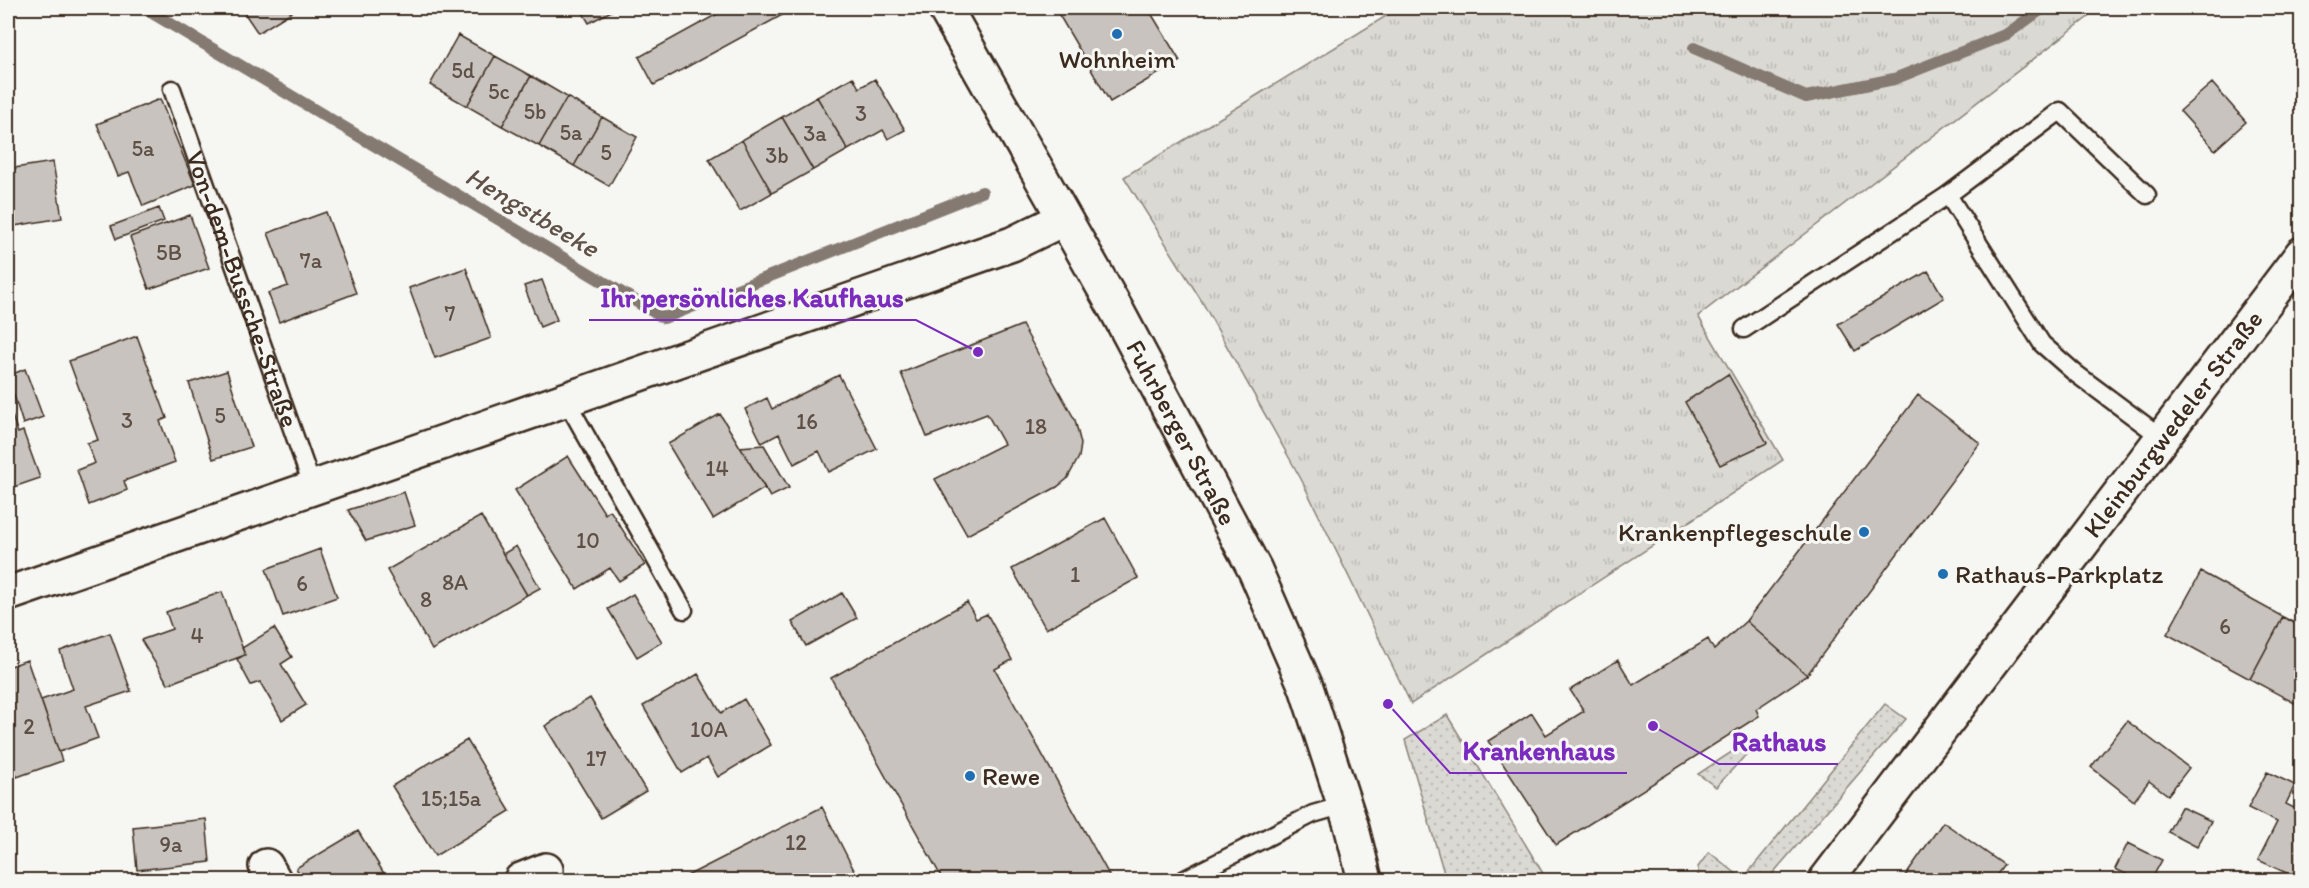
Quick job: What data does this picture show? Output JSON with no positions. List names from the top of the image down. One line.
{"streets":{"street":["Kleinburgwedeler Straße","Fuhrberger Straße"],"lane":["Von-dem-Bussche-Straße"]},"water":["Hengstbeeke"],"places":["Wohnheim","Ihr persönliches Kaufhaus","Krankenpflegeschule","Rathaus-Parkplatz","Krankenhaus","Rathaus","Rewe"],"house_numbers":["5d","5c","5b","3","5a","3a","5a","5","3b","5B","7a","7","5","3","16","18","14","10","1","8A","6","8","6","4","2","10A","17","15;15a","12","9a"]}
